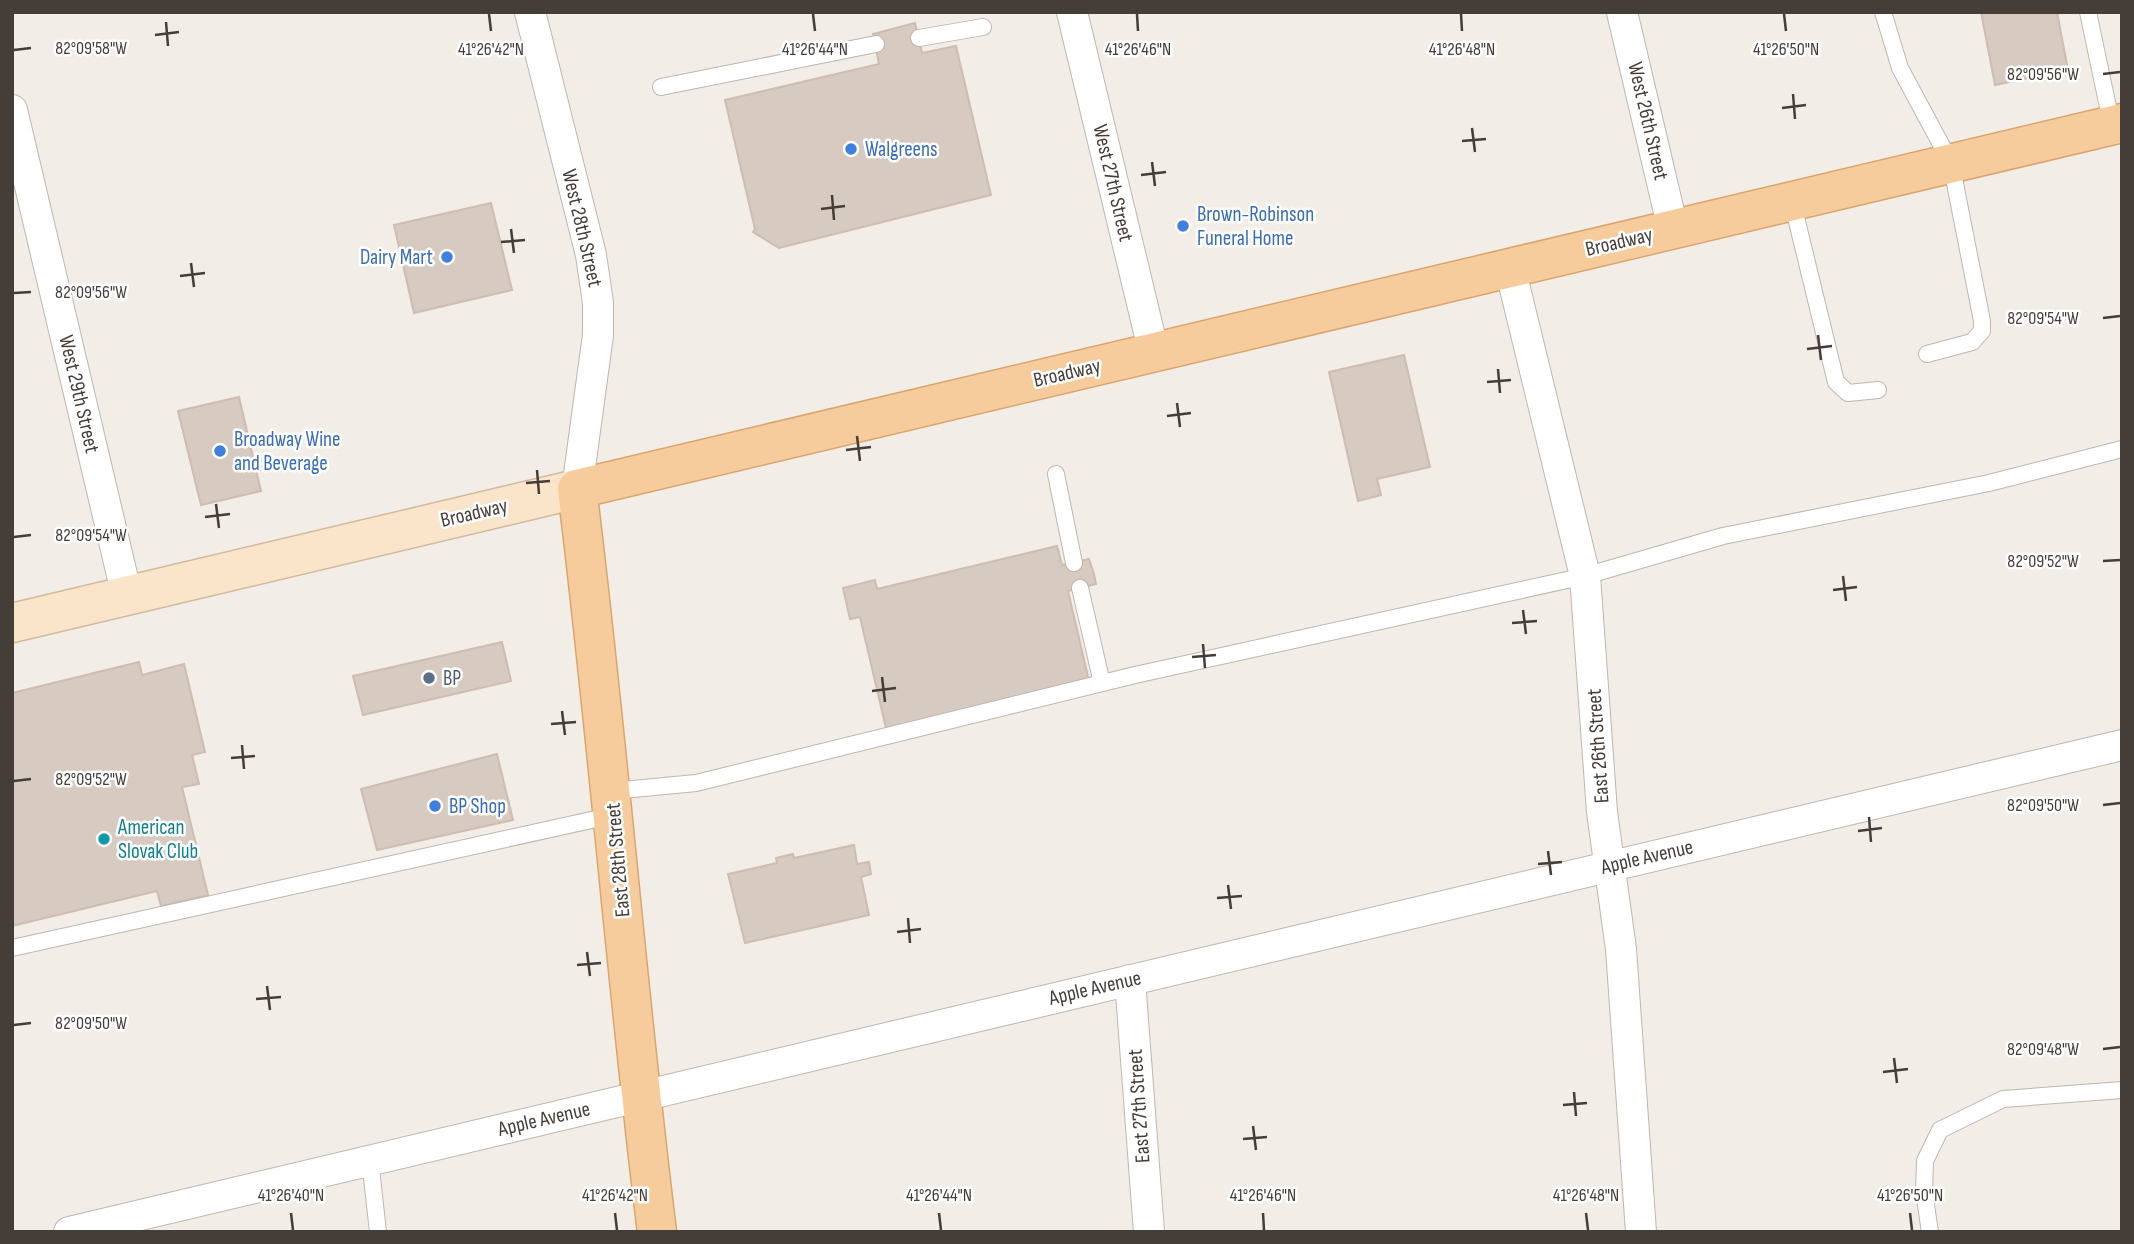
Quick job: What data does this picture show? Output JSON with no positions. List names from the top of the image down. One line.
{"streets":{"main road":["Broadway","East 28th Street"],"street":["West 26th Street","West 27th Street","West 28th Street","West 29th Street","East 26th Street","Apple Avenue","East 27th Street"]},"crossings":[["West 26th Street","Broadway"],["West 27th Street","Broadway"],["West 28th Street","Broadway"],["West 28th Street","East 28th Street"],["Broadway","West 29th Street"],["Broadway","East 26th Street"],["Broadway","East 28th Street"],["East 26th Street","Apple Avenue"],["Apple Avenue","East 28th Street"],["Apple Avenue","East 27th Street"]],"places":["Walgreens","Brown-Robinson Funeral Home","Dairy Mart","Broadway Wine and Beverage","BP","BP Shop","American Slovak Club"],"coordinates":["82°09'58\"W","41°26'42\"N","41°26'44\"N","41°26'46\"N","41°26'48\"N","41°26'50\"N","82°09'56\"W","82°09'54\"W","82°09'52\"W","82°09'50\"W","82°09'48\"W","41°26'40\"N"]}
